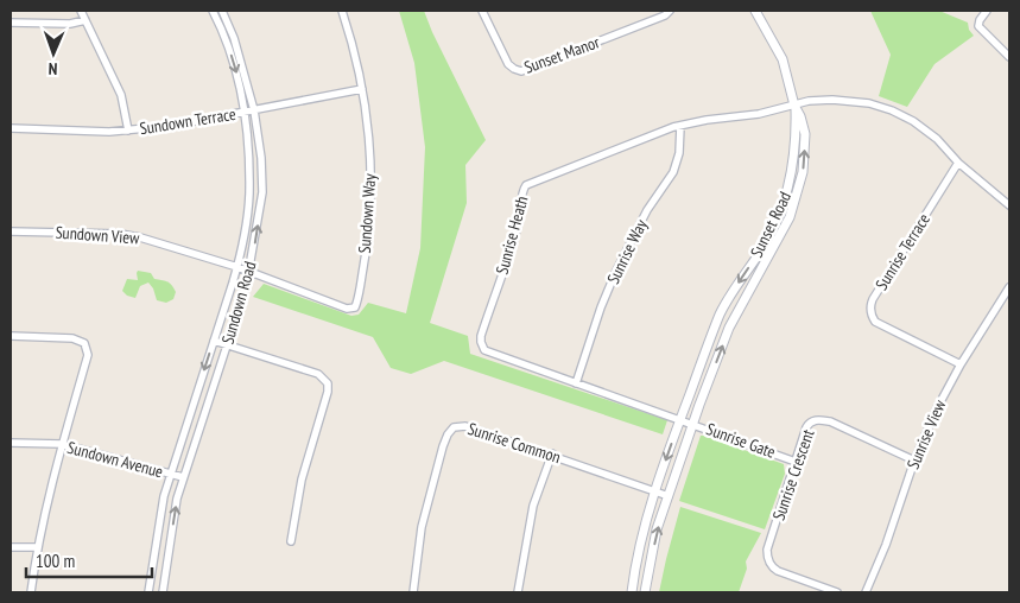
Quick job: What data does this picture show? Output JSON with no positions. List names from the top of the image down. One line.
{"streets":{"street":["Sunset Manor","Sundown Terrace","Sundown Way","Sunset Road","Sundown View","Sunrise Heath","Sunrise Way","Sunrise Terrace","Sundown Road","Sunrise View","Sunrise Gate","Sunrise Common","Sundown Avenue","Sunrise Crescent"]},"crossings":[["Sundown Terrace","Sundown Way"],["Sundown Terrace","Sundown Road"],["Sundown Way","Sundown View"],["Sundown Way","Sundown Road"],["Sunset Road","Sunrise Heath"],["Sunset Road","Sunrise Gate"],["Sunset Road","Sunrise Common"],["Sundown View","Sundown Road"],["Sunrise Heath","Sunrise Way"],["Sunrise Heath","Sunrise Gate"],["Sunrise Terrace","Sunrise View"],["Sundown Road","Sundown Avenue"],["Sunrise View","Sunrise Crescent"],["Sunrise Gate","Sunrise Crescent"]],"scale_bar":"100 m","north":"bottom"}
